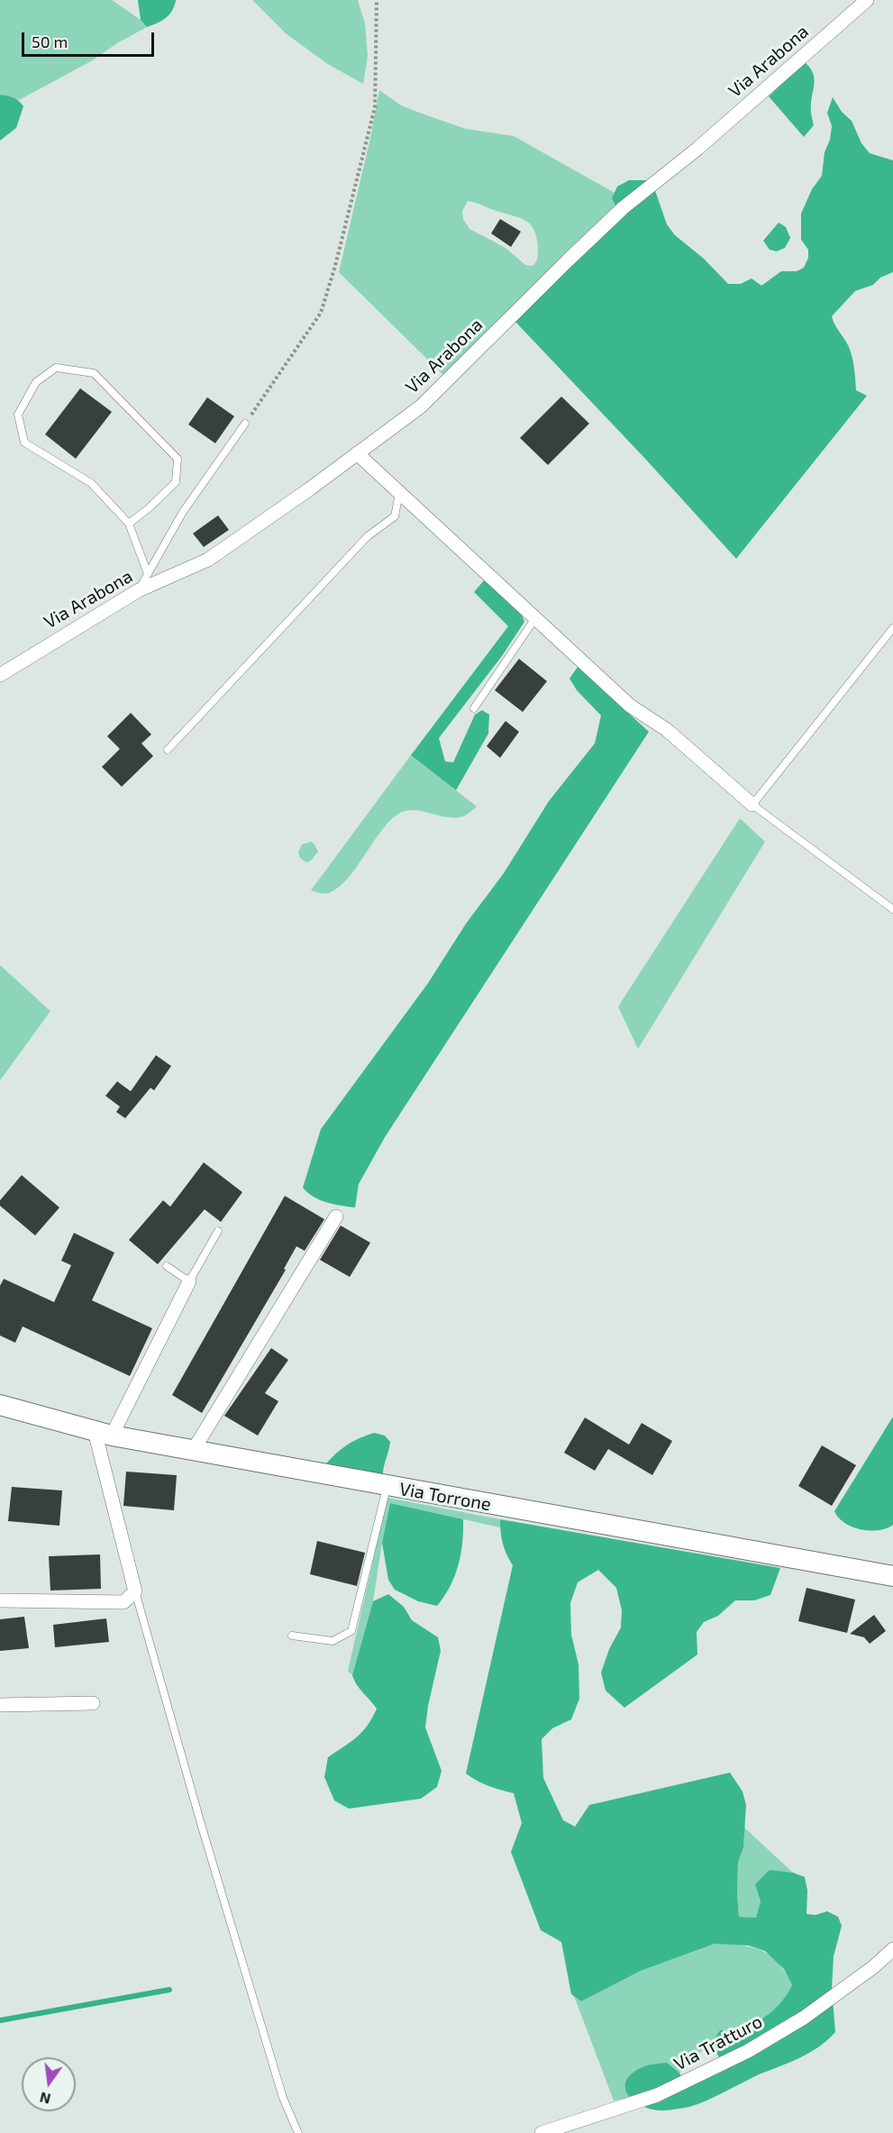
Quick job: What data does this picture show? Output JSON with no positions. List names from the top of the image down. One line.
{"streets":{"main road":["Via Torrone"],"street":["Via Arabona","Via Tratturo"]},"scale_bar":"50 m","north":"bottom"}
